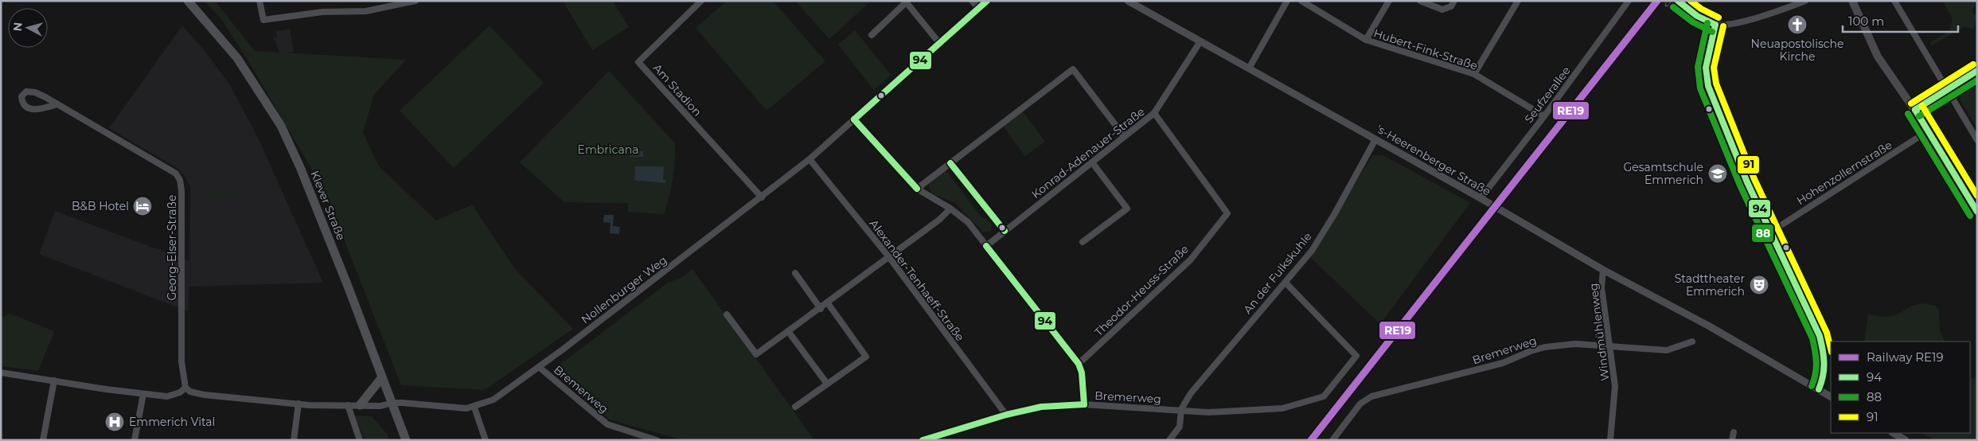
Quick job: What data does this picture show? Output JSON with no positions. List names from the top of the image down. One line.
{"streets":{"main road":["Klever Straße"],"street":["Hubert-Fink-Straße","Am Stadion","Seufzerallee","Konrad-Adenauer-Straße","'s-Heerenberger Straße","Hohenzollernstraße","Georg-Elser-Straße","An der Fulkskuhle","Alexander-Tenhaeff-Straße","Nollenburger Weg","Theodor-Heuss-Straße","Windmühlenweg","Bremerweg"]},"crossings":[["Hubert-Fink-Straße","Seufzerallee"],["Am Stadion","Nollenburger Weg"],["Seufzerallee","'s-Heerenberger Straße"],["Konrad-Adenauer-Straße","'s-Heerenberger Straße"],["Konrad-Adenauer-Straße","Theodor-Heuss-Straße"],["'s-Heerenberger Straße","An der Fulkskuhle"],["'s-Heerenberger Straße","Windmühlenweg"],["Klever Straße","Nollenburger Weg"],["Georg-Elser-Straße","Nollenburger Weg"],["An der Fulkskuhle","Bremerweg"],["Alexander-Tenhaeff-Straße","Nollenburger Weg"],["Alexander-Tenhaeff-Straße","Bremerweg"],["Nollenburger Weg","Bremerweg"],["Windmühlenweg","Bremerweg"]],"parks":["Embricana"],"places":{"church":["Neuapostolische Kirche"],"school or university":["Gesamtschule Emmerich"],"hotel":["B&B Hotel"],"theatre":["Stadttheater Emmerich"],"hospital":["Emmerich Vital"]},"lines":["rail line RE19","transit line 94","transit line 91","transit line 88"],"legend":["Railway RE19","94","88","91"],"scale_bar":"100 m","north":"left"}
